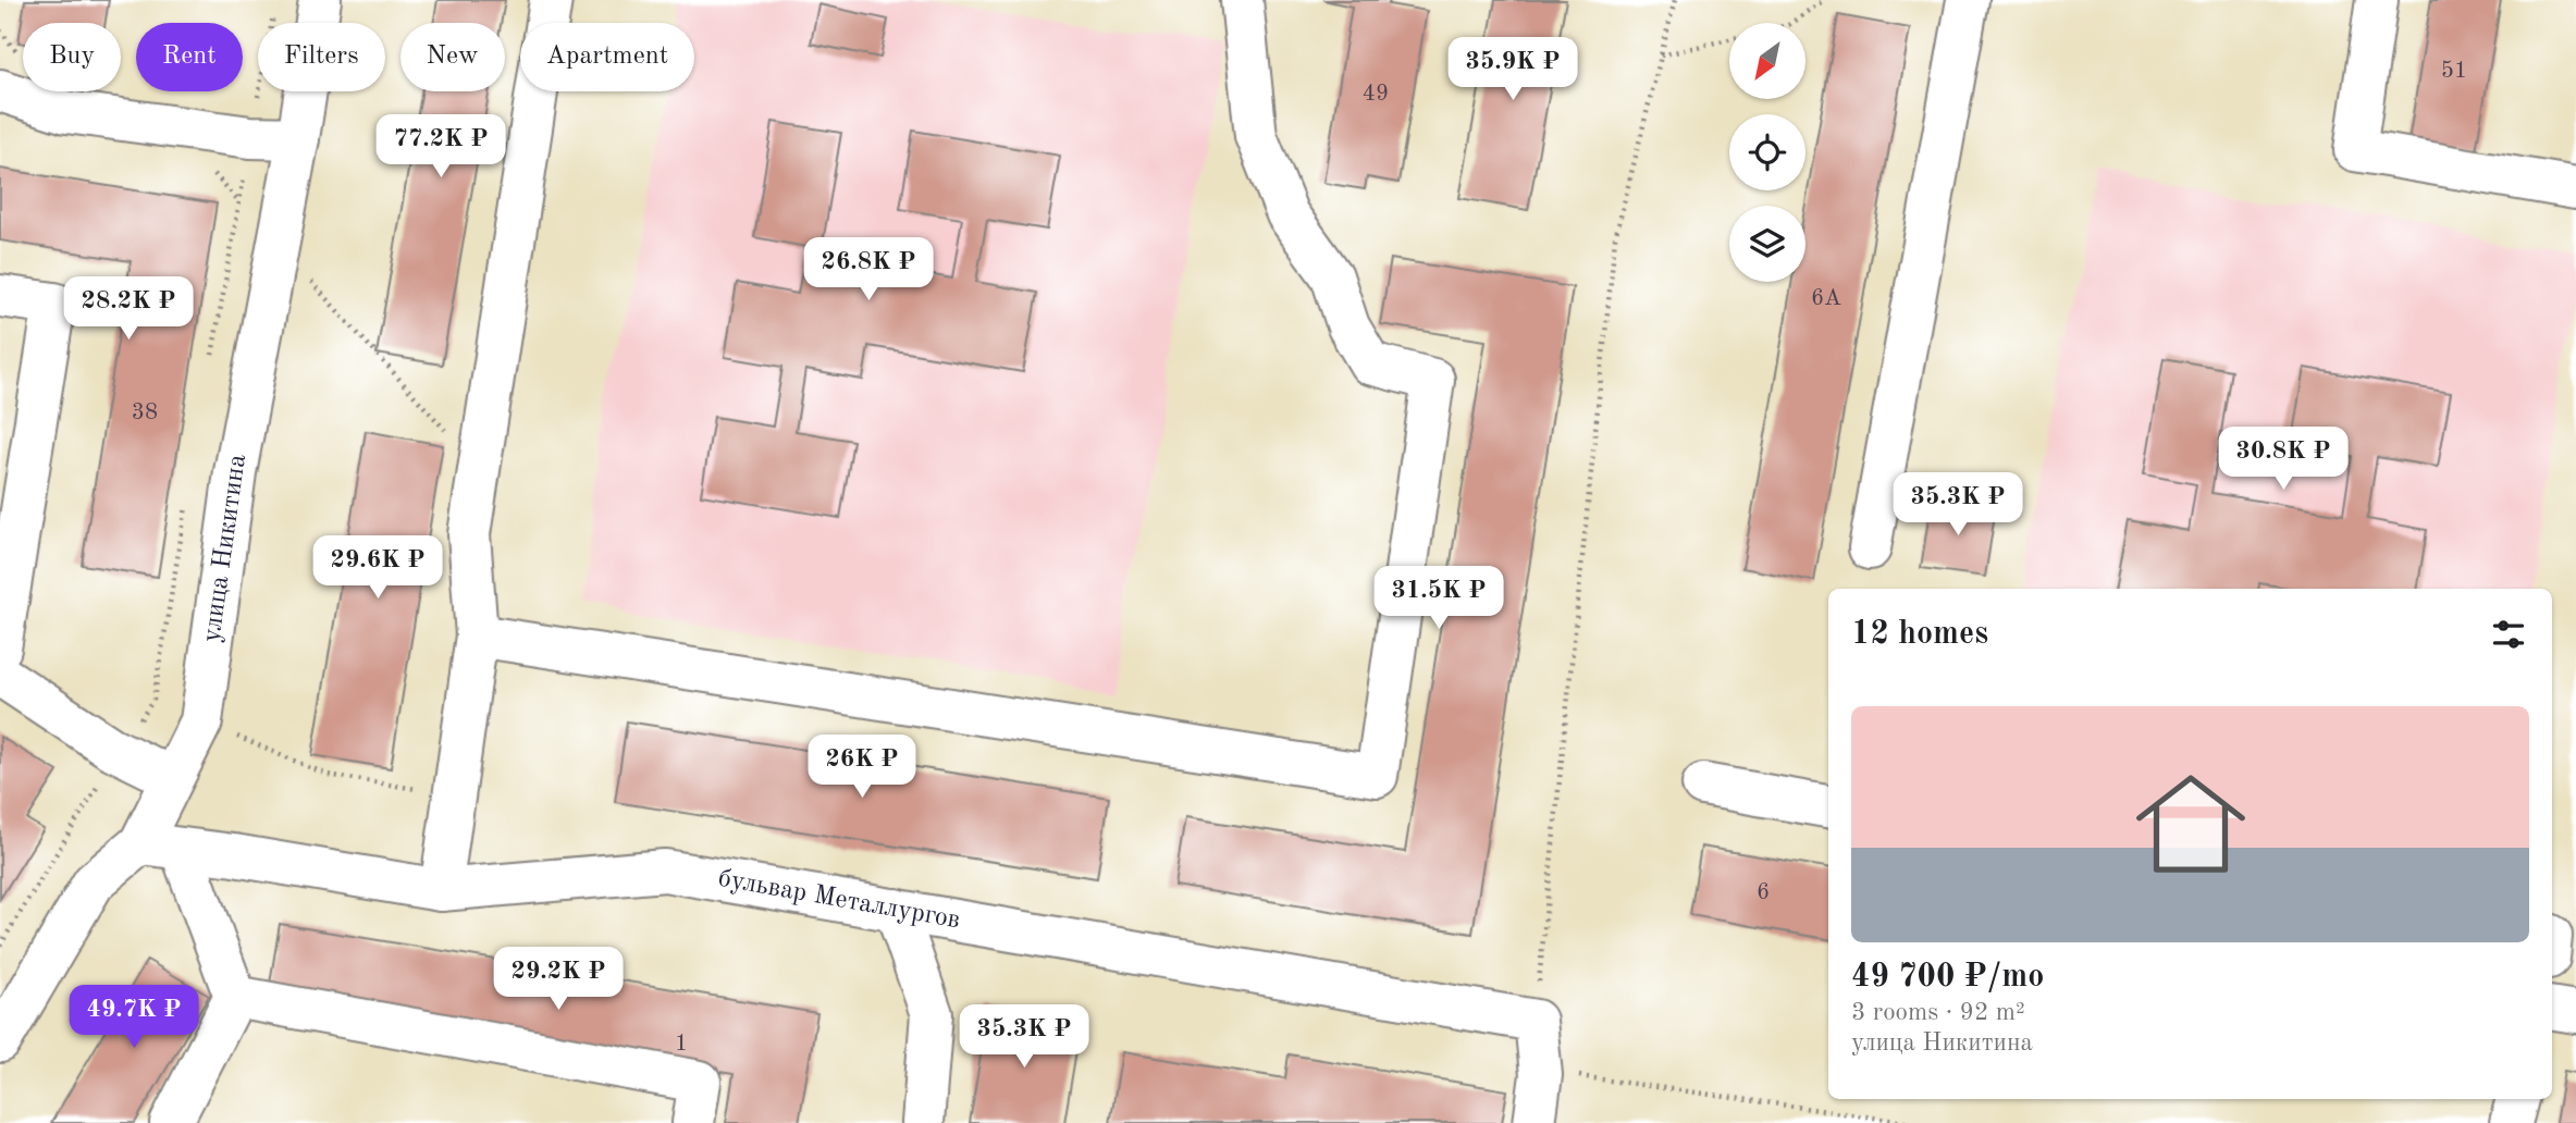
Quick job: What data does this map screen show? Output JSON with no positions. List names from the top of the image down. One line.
{"streets":{"street":["улица Никитина","бульвар Металлургов"]},"crossings":[["улица Никитина","бульвар Металлургов"]],"house_numbers":["51","49","6А","38","6","1"],"north":"bottom left","page":{"chip":["Buy","Rent","Filters","New","Apartment"],"price":["35.9K ₽","77.2K ₽","26.8K ₽","28.2K ₽","30.8K ₽","35.3K ₽","29.6K ₽","31.5K ₽","26K ₽","29.2K ₽","49.7K ₽","35.3K ₽"],"heading":"12 homes","list":[{"name":"49 700 ₽/mo","note":"3 rooms · 92 m² · улица Никитина"}]}}
